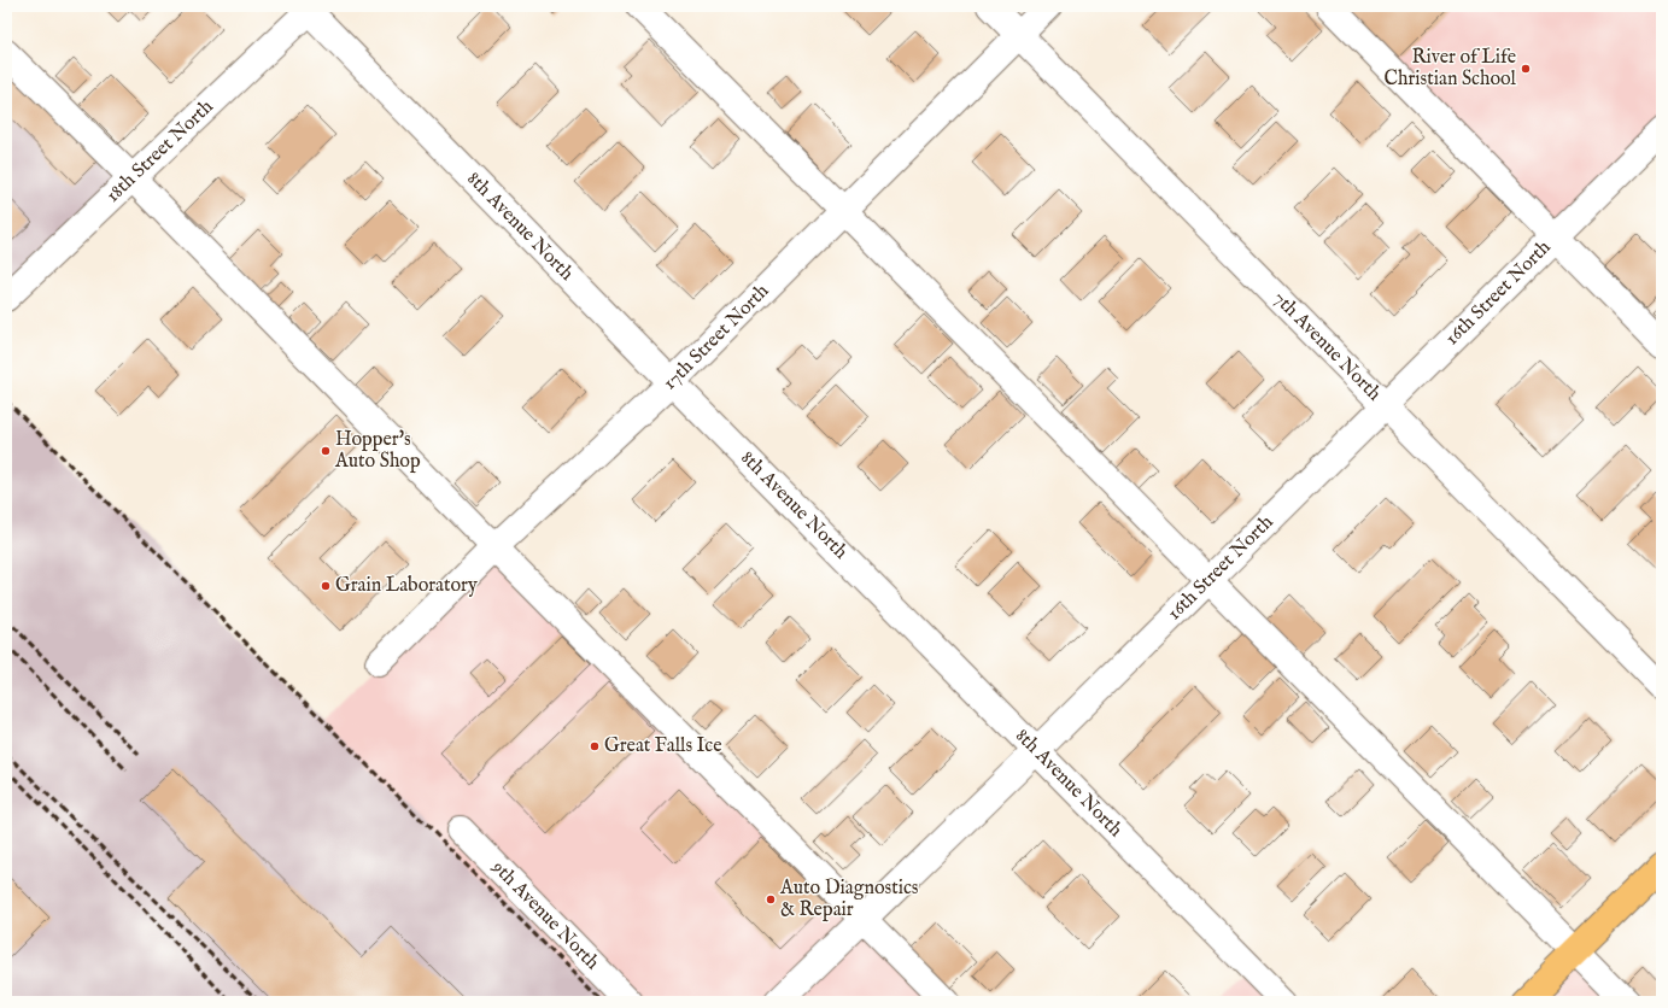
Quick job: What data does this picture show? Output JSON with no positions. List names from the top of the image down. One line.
{"streets":{"street":["18th Street North","8th Avenue North","16th Street North","17th Street North","7th Avenue North","9th Avenue North"]},"crossings":[["18th Street North","8th Avenue North"],["8th Avenue North","16th Street North"],["8th Avenue North","17th Street North"],["16th Street North","7th Avenue North"],["17th Street North","7th Avenue North"]],"places":["River of Life Christian School","Hopper's Auto Shop","Grain Laboratory","Great Falls Ice","Auto Diagnostics & Repair"]}
